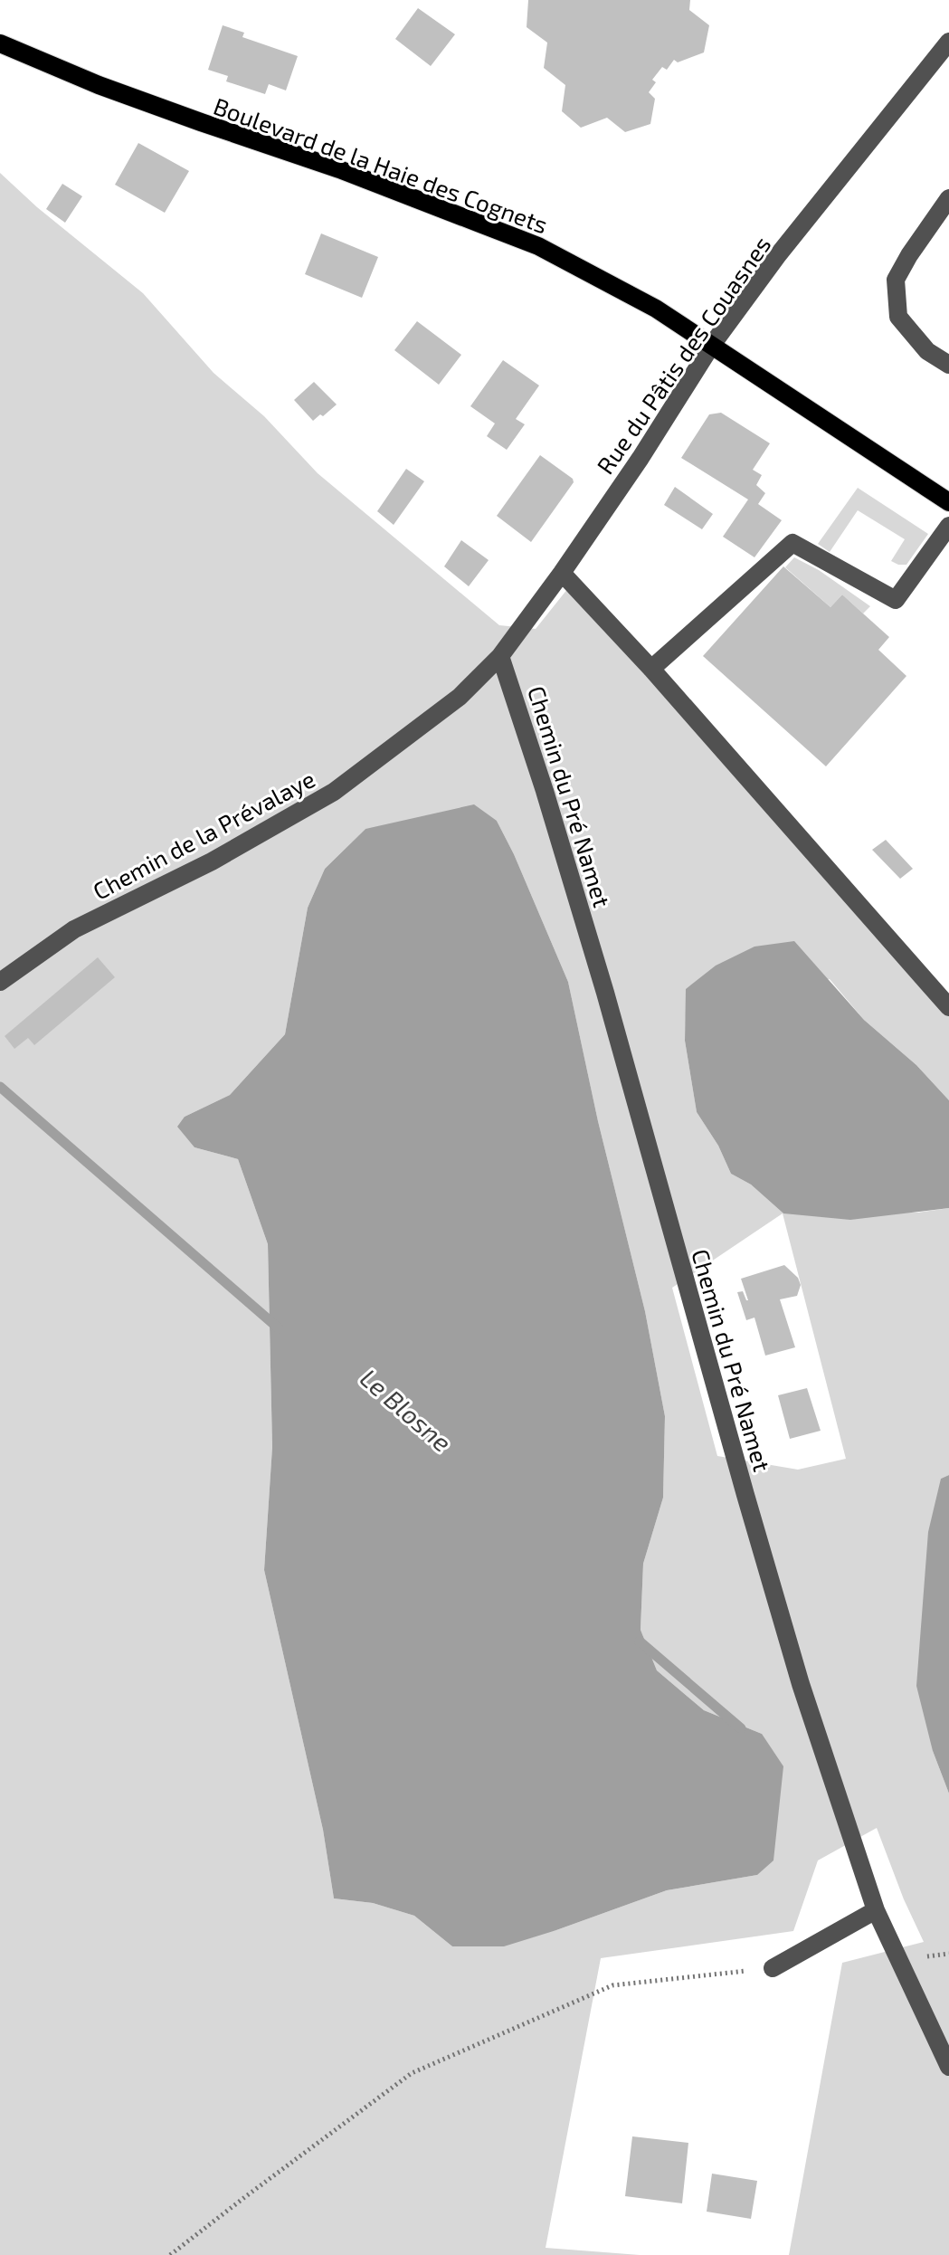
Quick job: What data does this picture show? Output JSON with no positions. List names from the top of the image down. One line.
{"streets":{"main road":["Boulevard de la Haie des Cognets"],"street":["Rue du Pâtis des Couasnes","Chemin du Pré Namet","Chemin de la Prévalaye"]},"crossings":[["Boulevard de la Haie des Cognets","Rue du Pâtis des Couasnes"],["Rue du Pâtis des Couasnes","Chemin du Pré Namet"],["Rue du Pâtis des Couasnes","Chemin de la Prévalaye"]],"water":["Le Blosne"]}
